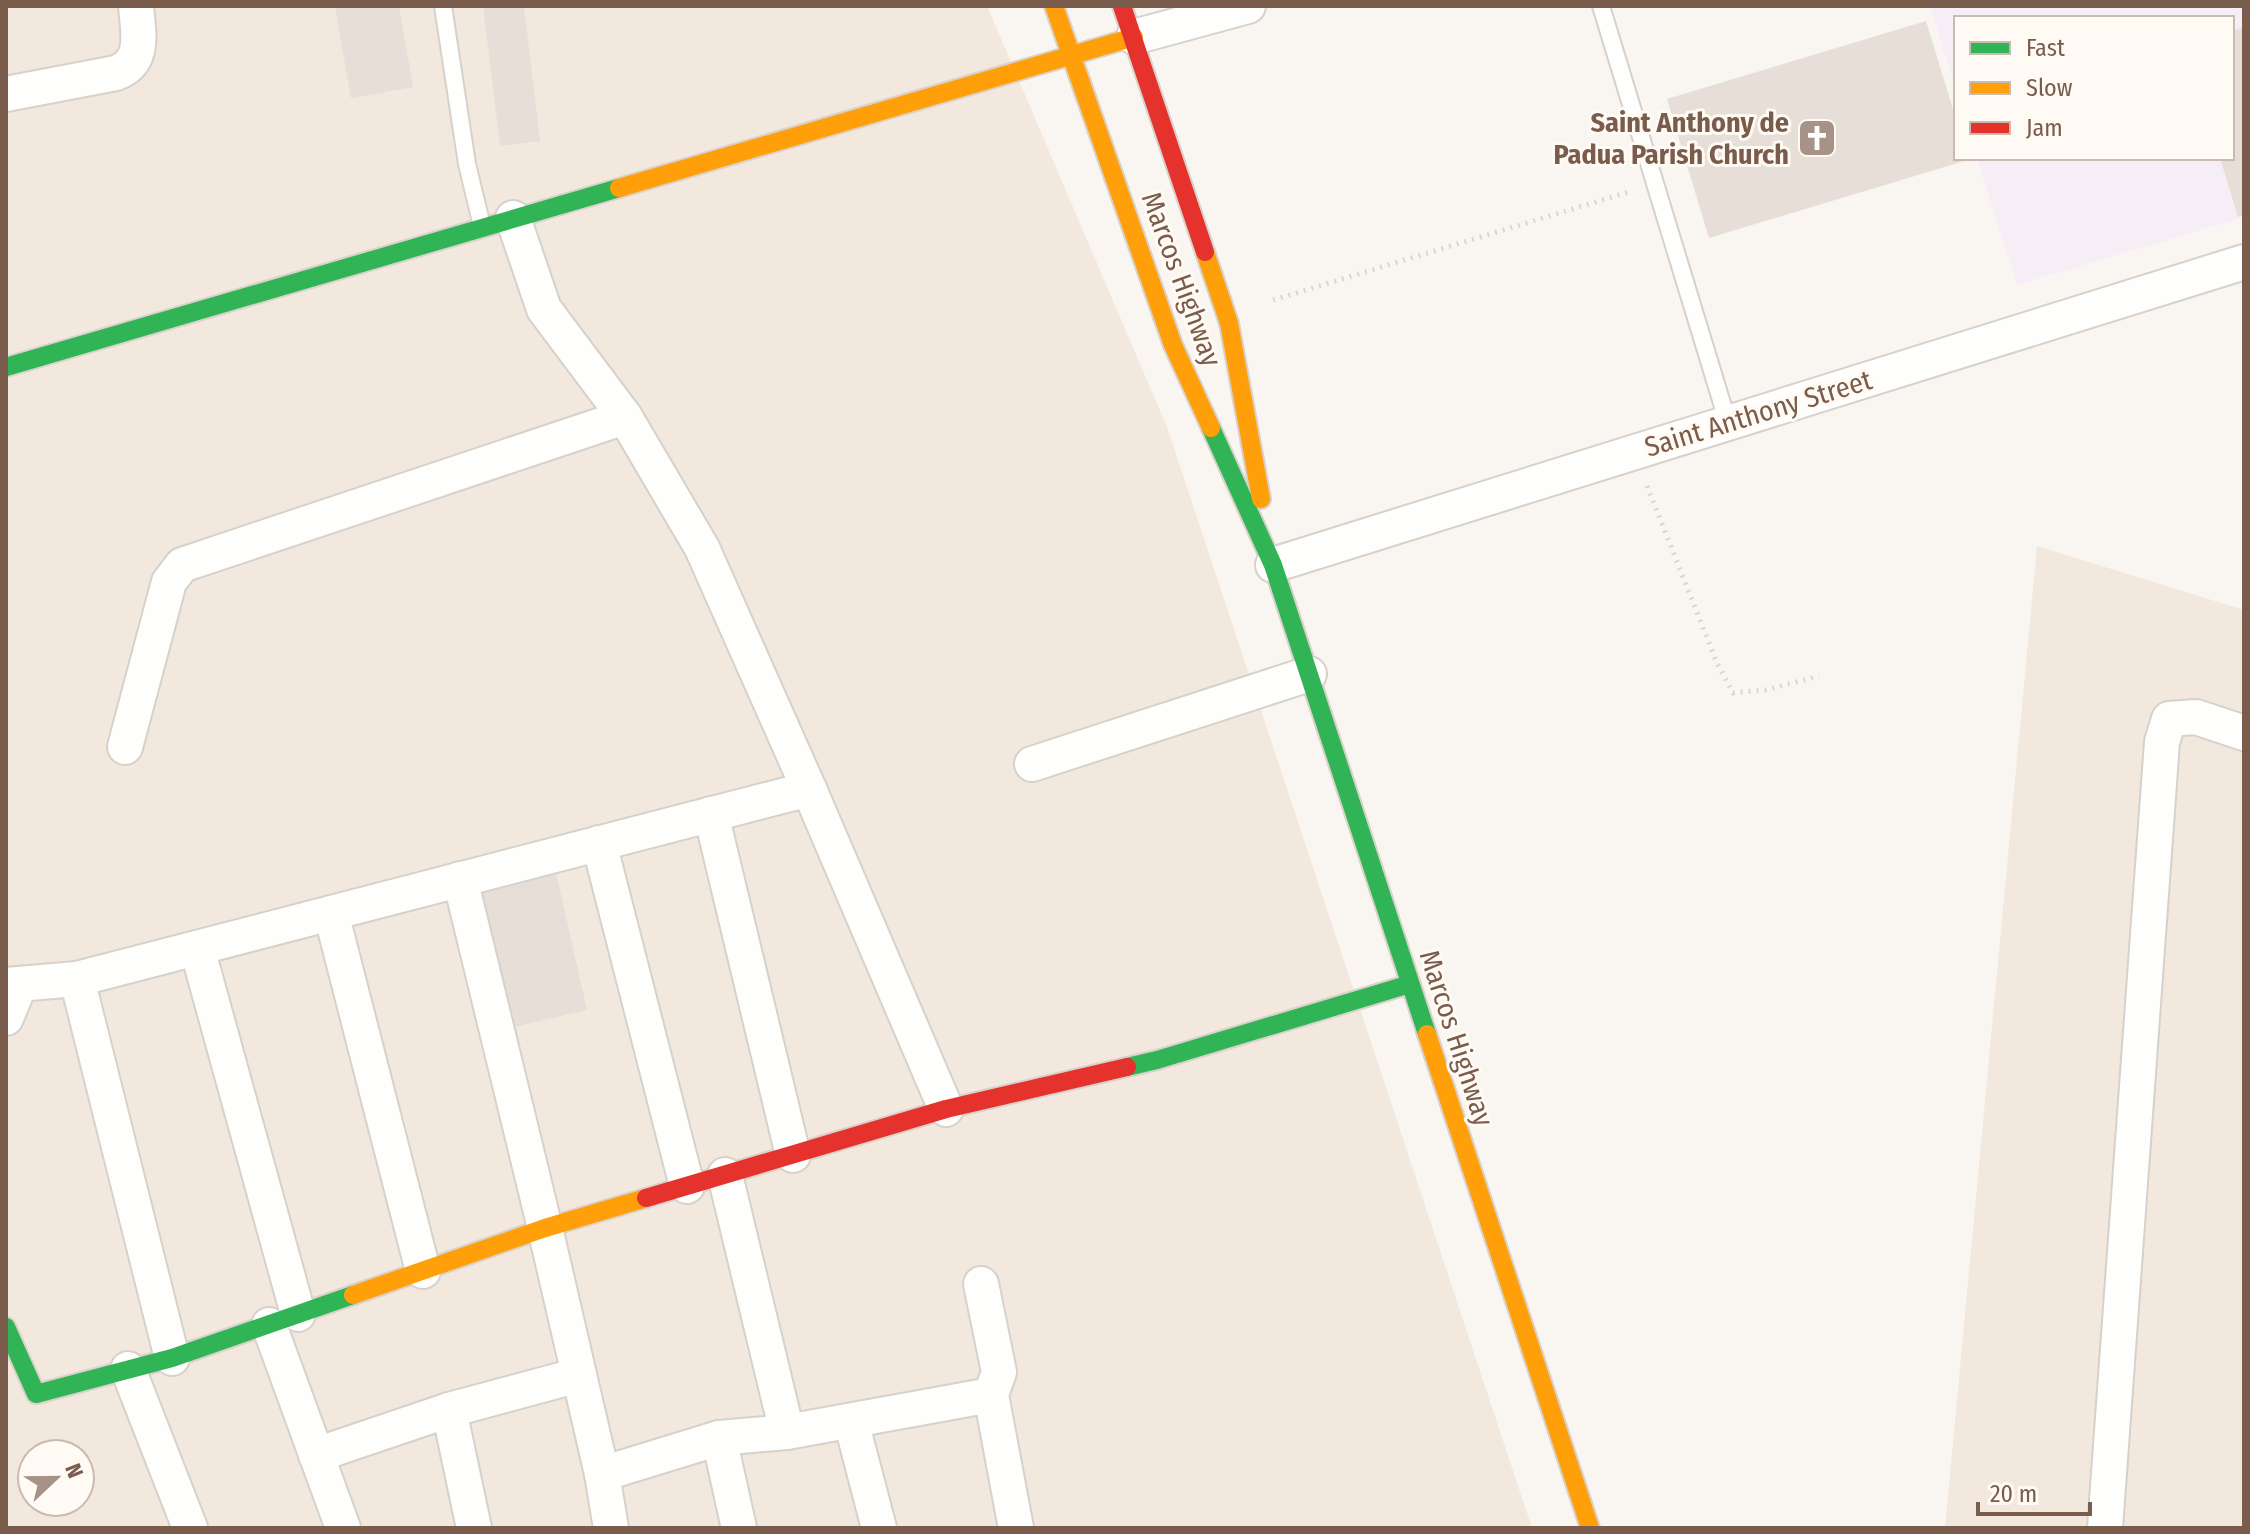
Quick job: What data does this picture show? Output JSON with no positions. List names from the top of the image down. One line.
{"streets":{"street":["Marcos Highway","Saint Anthony Street"]},"crossings":[["Marcos Highway","Saint Anthony Street"]],"places":{"church":["Saint Anthony de Padua Parish Church"]},"legend":["Fast","Slow","Jam"],"scale_bar":"20 m","north":"right"}
